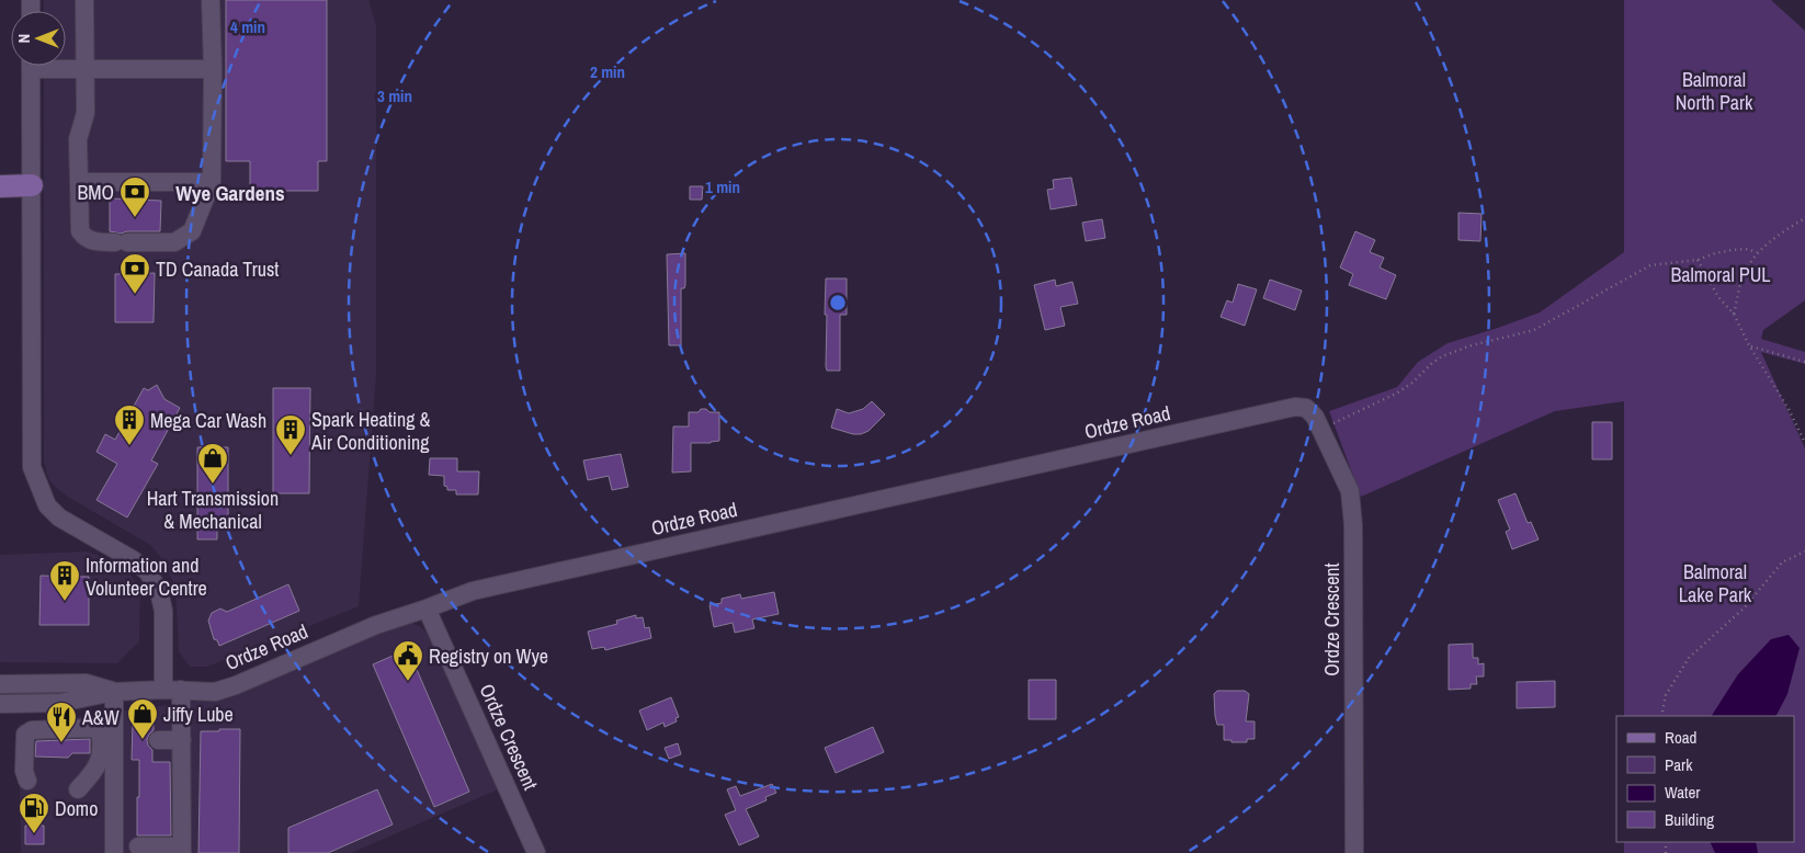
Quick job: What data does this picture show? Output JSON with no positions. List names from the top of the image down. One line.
{"streets":{"street":["Ordze Road","Ordze Crescent"]},"crossings":[["Ordze Road","Ordze Crescent"]],"districts":["Wye Gardens"],"parks":["Balmoral North Park","Balmoral PUL","Balmoral Lake Park"],"places":{"bank":["BMO","TD Canada Trust"],"building":["Mega Car Wash","Spark Heating & Air Conditioning","Information and Volunteer Centre"],"shop":["Hart Transmission & Mechanical","Jiffy Lube"],"public building":["Registry on Wye"],"restaurant":["A&W"],"fuel station":["Domo"]},"legend":["Road","Park","Water","Building"],"north":"left","rings":["4 min","2 min","3 min","1 min"]}
